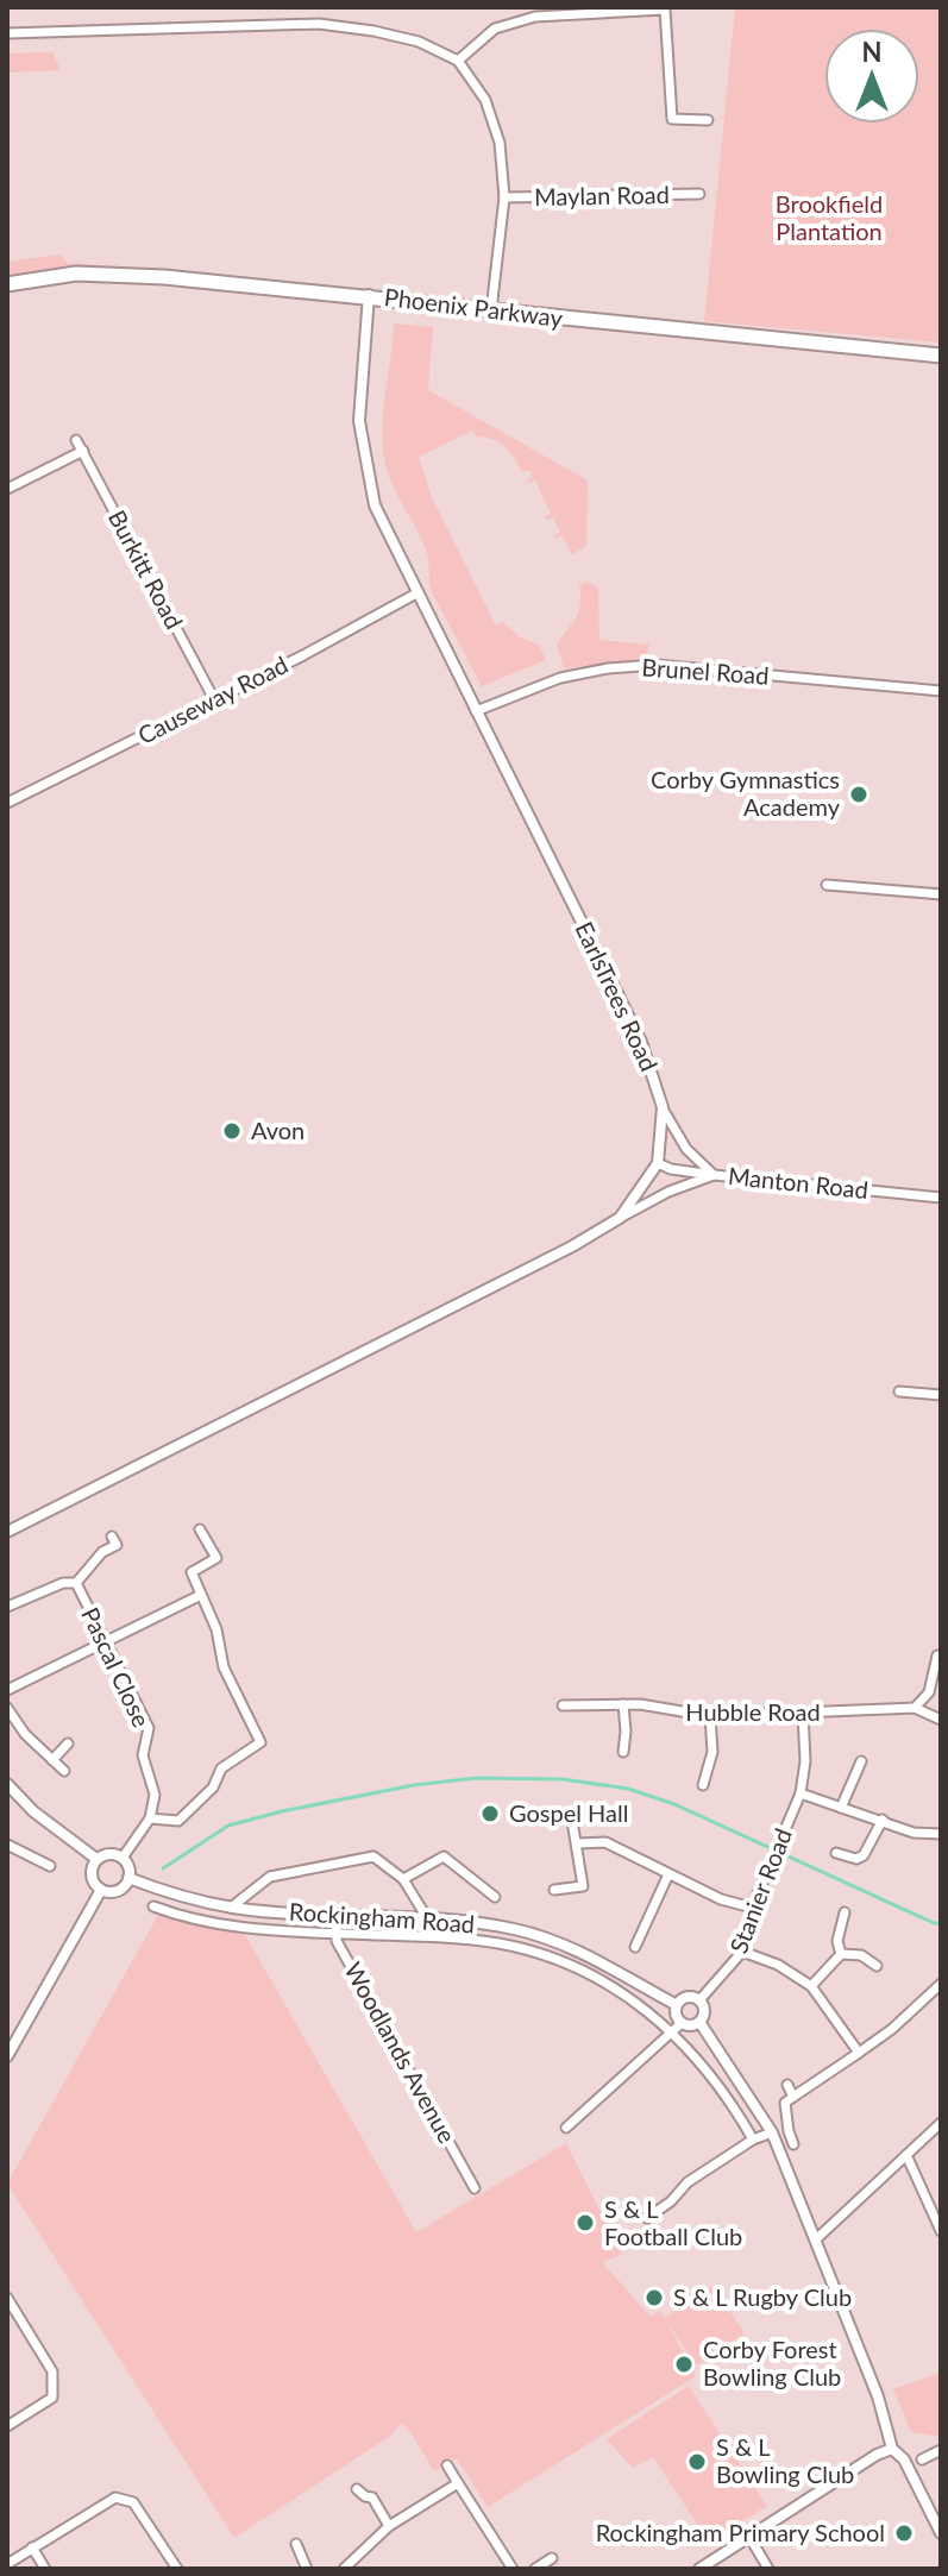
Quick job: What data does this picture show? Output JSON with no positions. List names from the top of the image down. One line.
{"streets":{"main road":["Phoenix Parkway"],"street":["Maylan Road","Burkitt Road","Brunel Road","Causeway Road","EarlsTrees Road","Manton Road","Pascal Close","Hubble Road","Stanier Road","Rockingham Road","Woodlands Avenue"]},"crossings":[["Phoenix Parkway","EarlsTrees Road"],["Burkitt Road","Causeway Road"],["Brunel Road","EarlsTrees Road"],["Causeway Road","EarlsTrees Road"],["EarlsTrees Road","Manton Road"],["Hubble Road","Stanier Road"],["Stanier Road","Rockingham Road"],["Rockingham Road","Woodlands Avenue"]],"parks":["Brookfield Plantation"],"places":["Corby Gymnastics Academy","Avon","Gospel Hall","S & L Football Club","S & L Rugby Club","Corby Forest Bowling Club","S & L Bowling Club","Rockingham Primary School"],"north":"top"}
